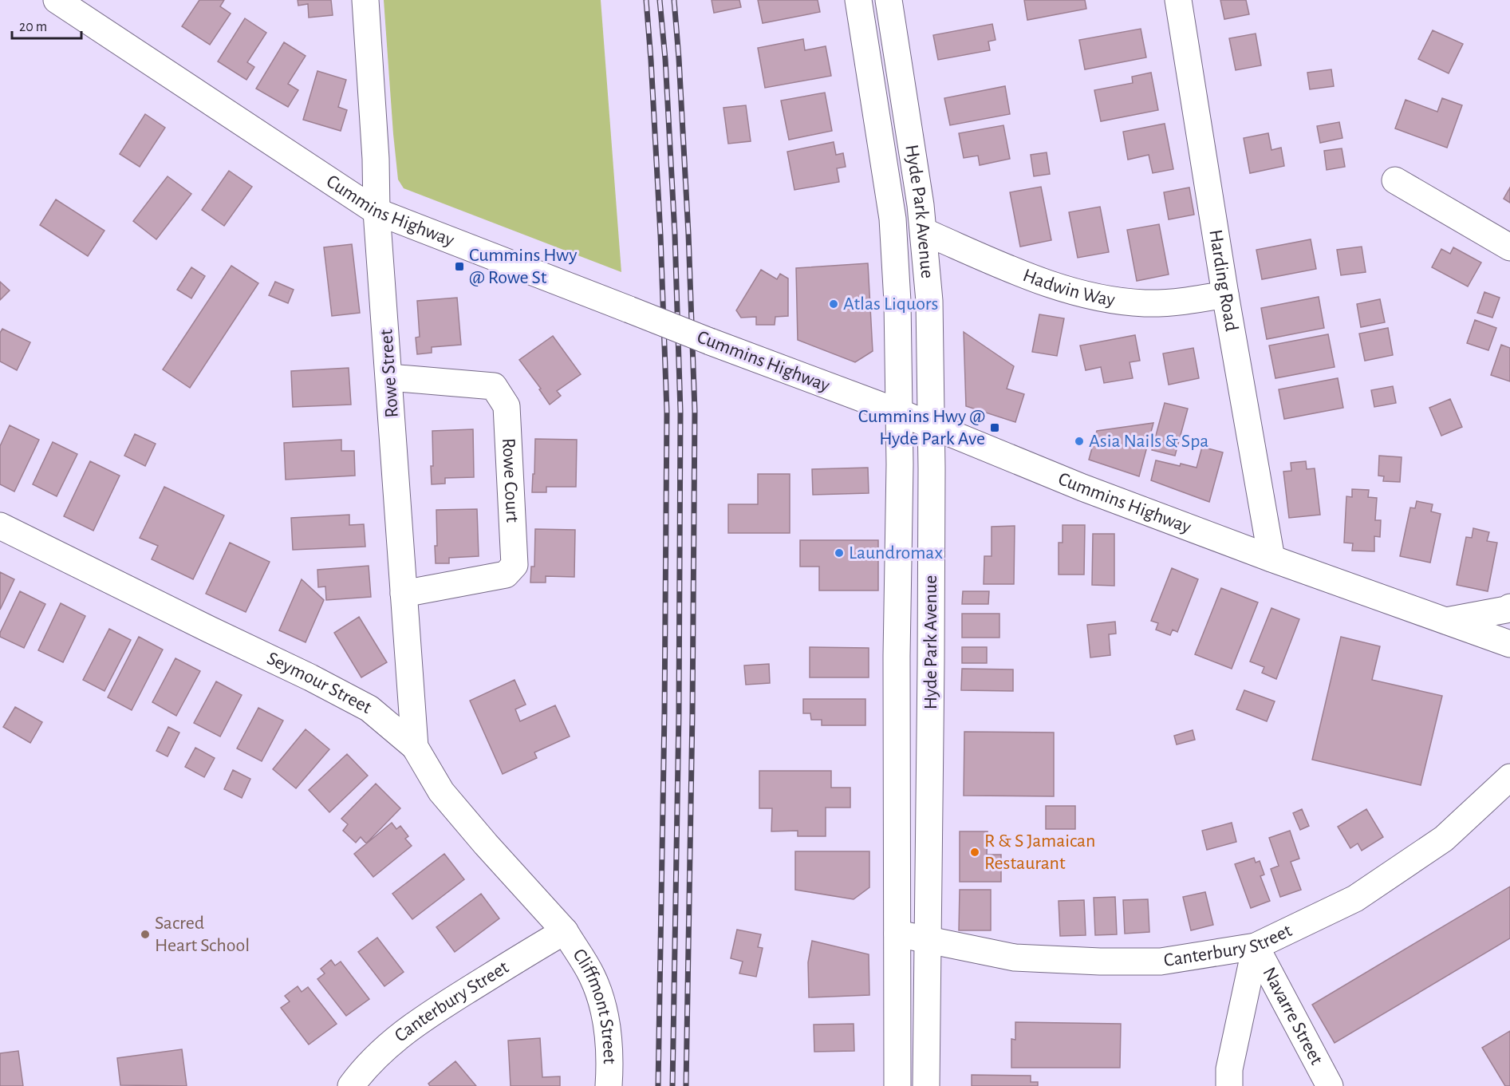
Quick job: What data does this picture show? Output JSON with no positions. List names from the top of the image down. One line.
{"streets":{"street":["Cummins Highway","Hyde Park Avenue","Harding Road","Hadwin Way","Rowe Street","Rowe Court","Seymour Street","Canterbury Street","Cliffmont Street","Navarre Street"]},"crossings":[["Cummins Highway","Hyde Park Avenue"],["Cummins Highway","Harding Road"],["Cummins Highway","Rowe Street"],["Hyde Park Avenue","Hadwin Way"],["Hyde Park Avenue","Canterbury Street"],["Harding Road","Hadwin Way"],["Rowe Street","Rowe Court"],["Rowe Street","Seymour Street"],["Seymour Street","Canterbury Street"],["Seymour Street","Cliffmont Street"],["Canterbury Street","Cliffmont Street"],["Canterbury Street","Navarre Street"]],"places":{"transit":["Cummins Hwy @ Rowe St","Cummins Hwy @ Hyde Park Ave"],"other":["Atlas Liquors","Asia Nails & Spa","Laundromax","R & S Jamaican Restaurant","Sacred Heart School"]},"scale_bar":"20 m"}
